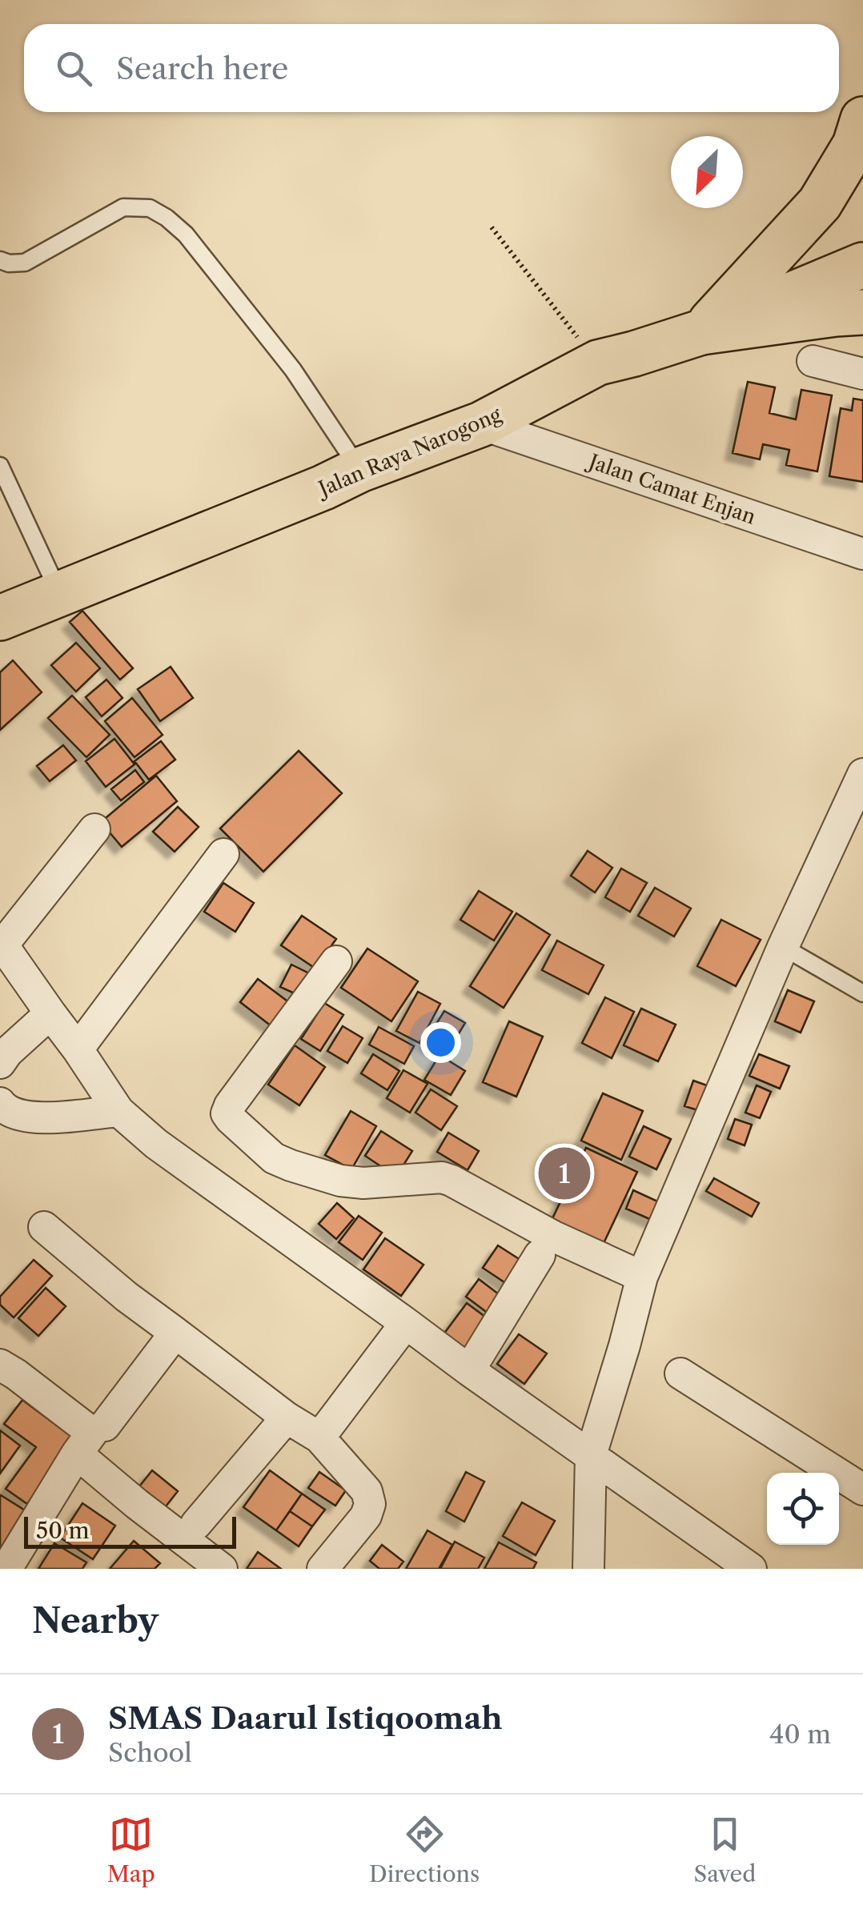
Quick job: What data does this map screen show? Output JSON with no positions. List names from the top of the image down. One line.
{"streets":{"main road":["Jalan Raya Narogong"],"street":["Jalan Camat Enjan"]},"crossings":[["Jalan Raya Narogong","Jalan Camat Enjan"]],"scale_bar":"50 m","north":"bottom left","page":{"search":"Search here","pins":"1","scale":"50 m","heading":"Nearby","list":[{"mark":"1","name":"SMAS Daarul Istiqoomah","note":"School","value":"40 m"}],"nav":["Map","Directions","Saved"]}}
